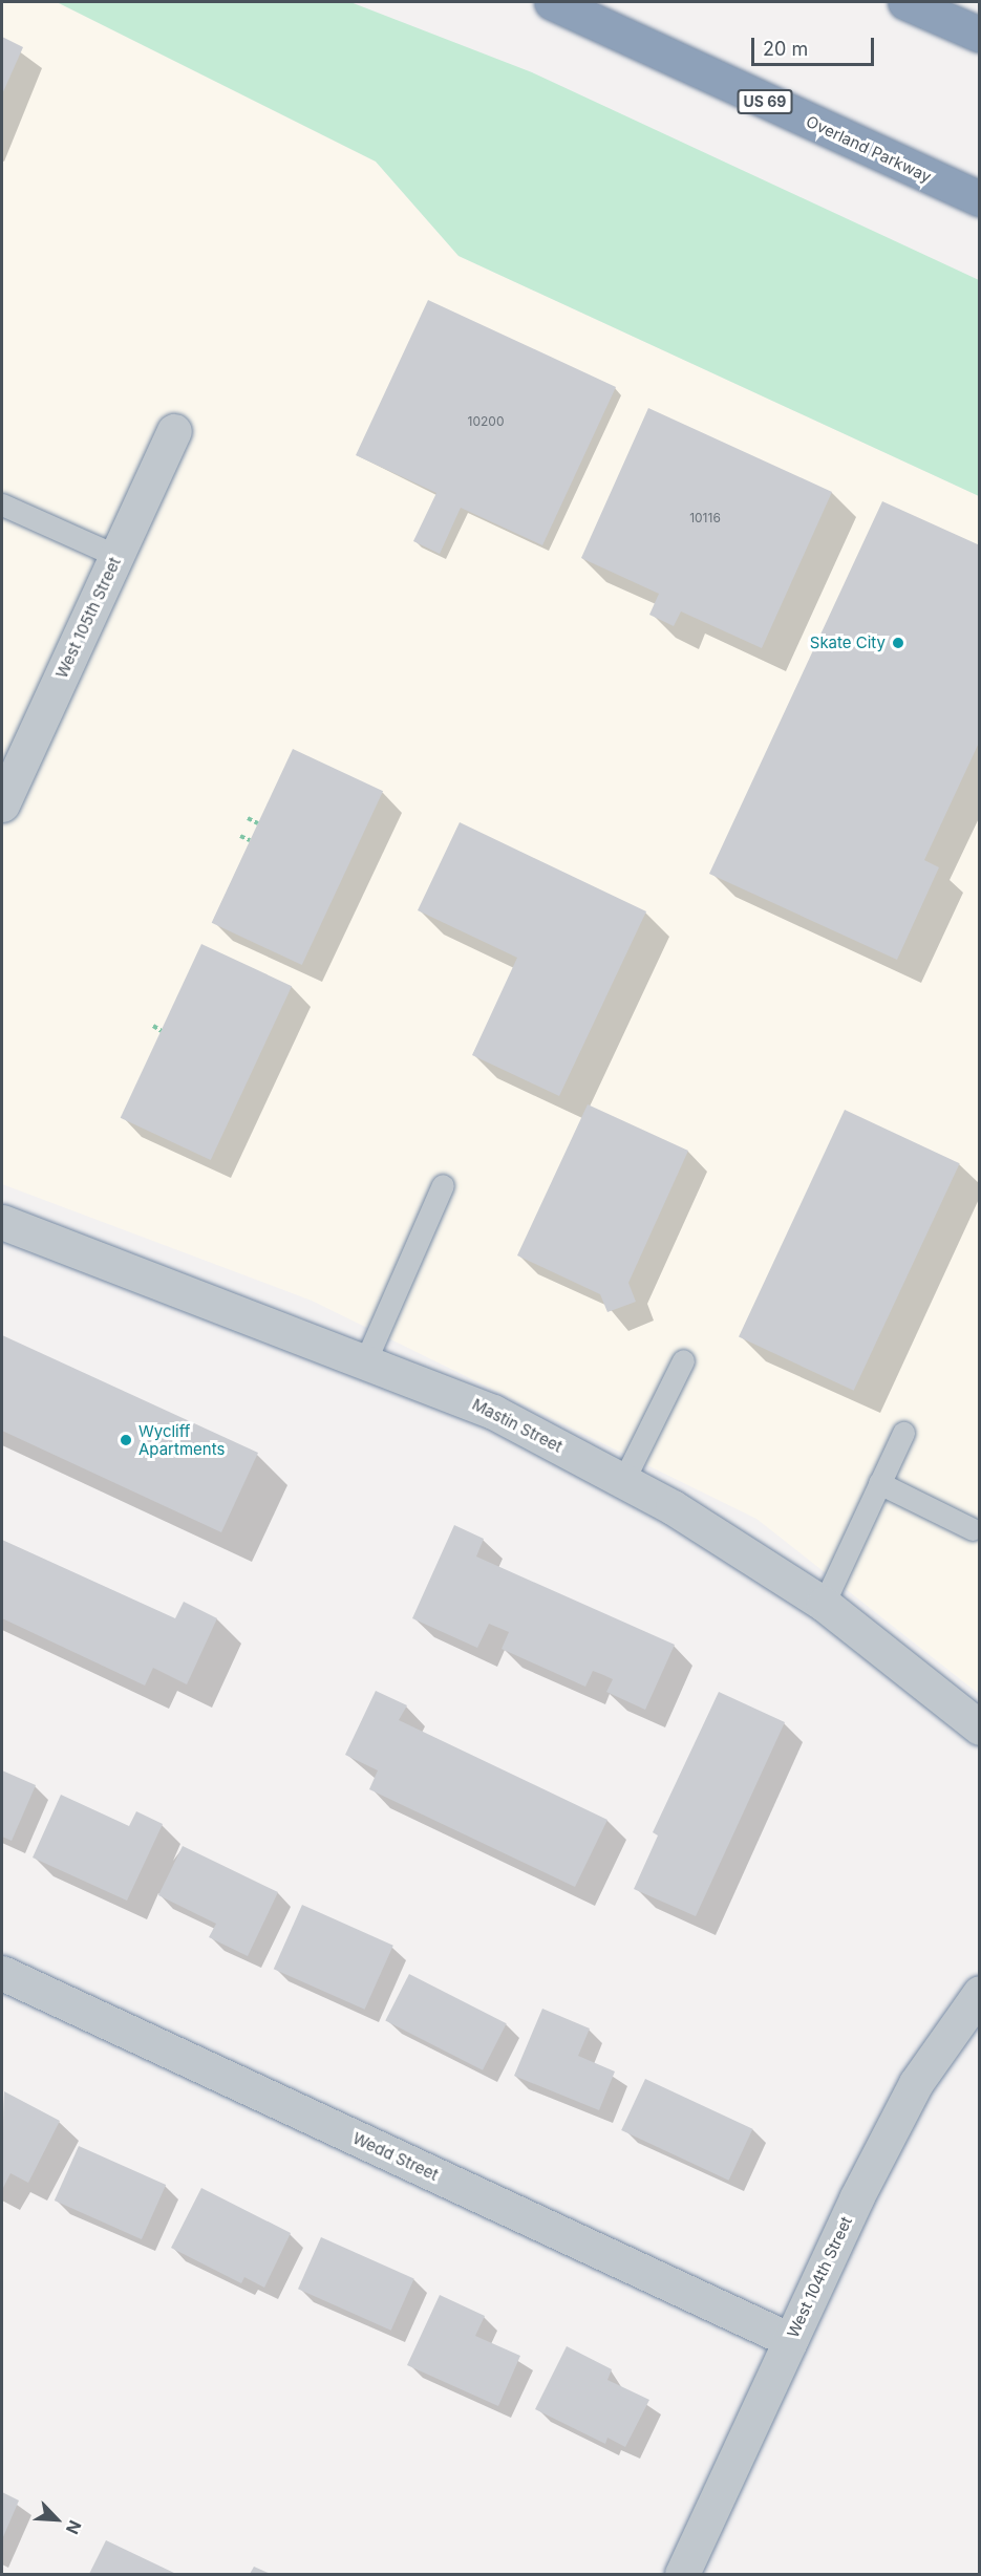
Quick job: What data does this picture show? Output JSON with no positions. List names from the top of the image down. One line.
{"streets":{"highway":["US 69","Overland Parkway"],"street":["West 105th Street","Mastin Street","Wedd Street","West 104th Street"]},"crossings":[["Wedd Street","West 104th Street"]],"places":["Skate City","Wycliff Apartments"],"house_numbers":["10200","10116"],"scale_bar":"20 m","north":"bottom right"}
